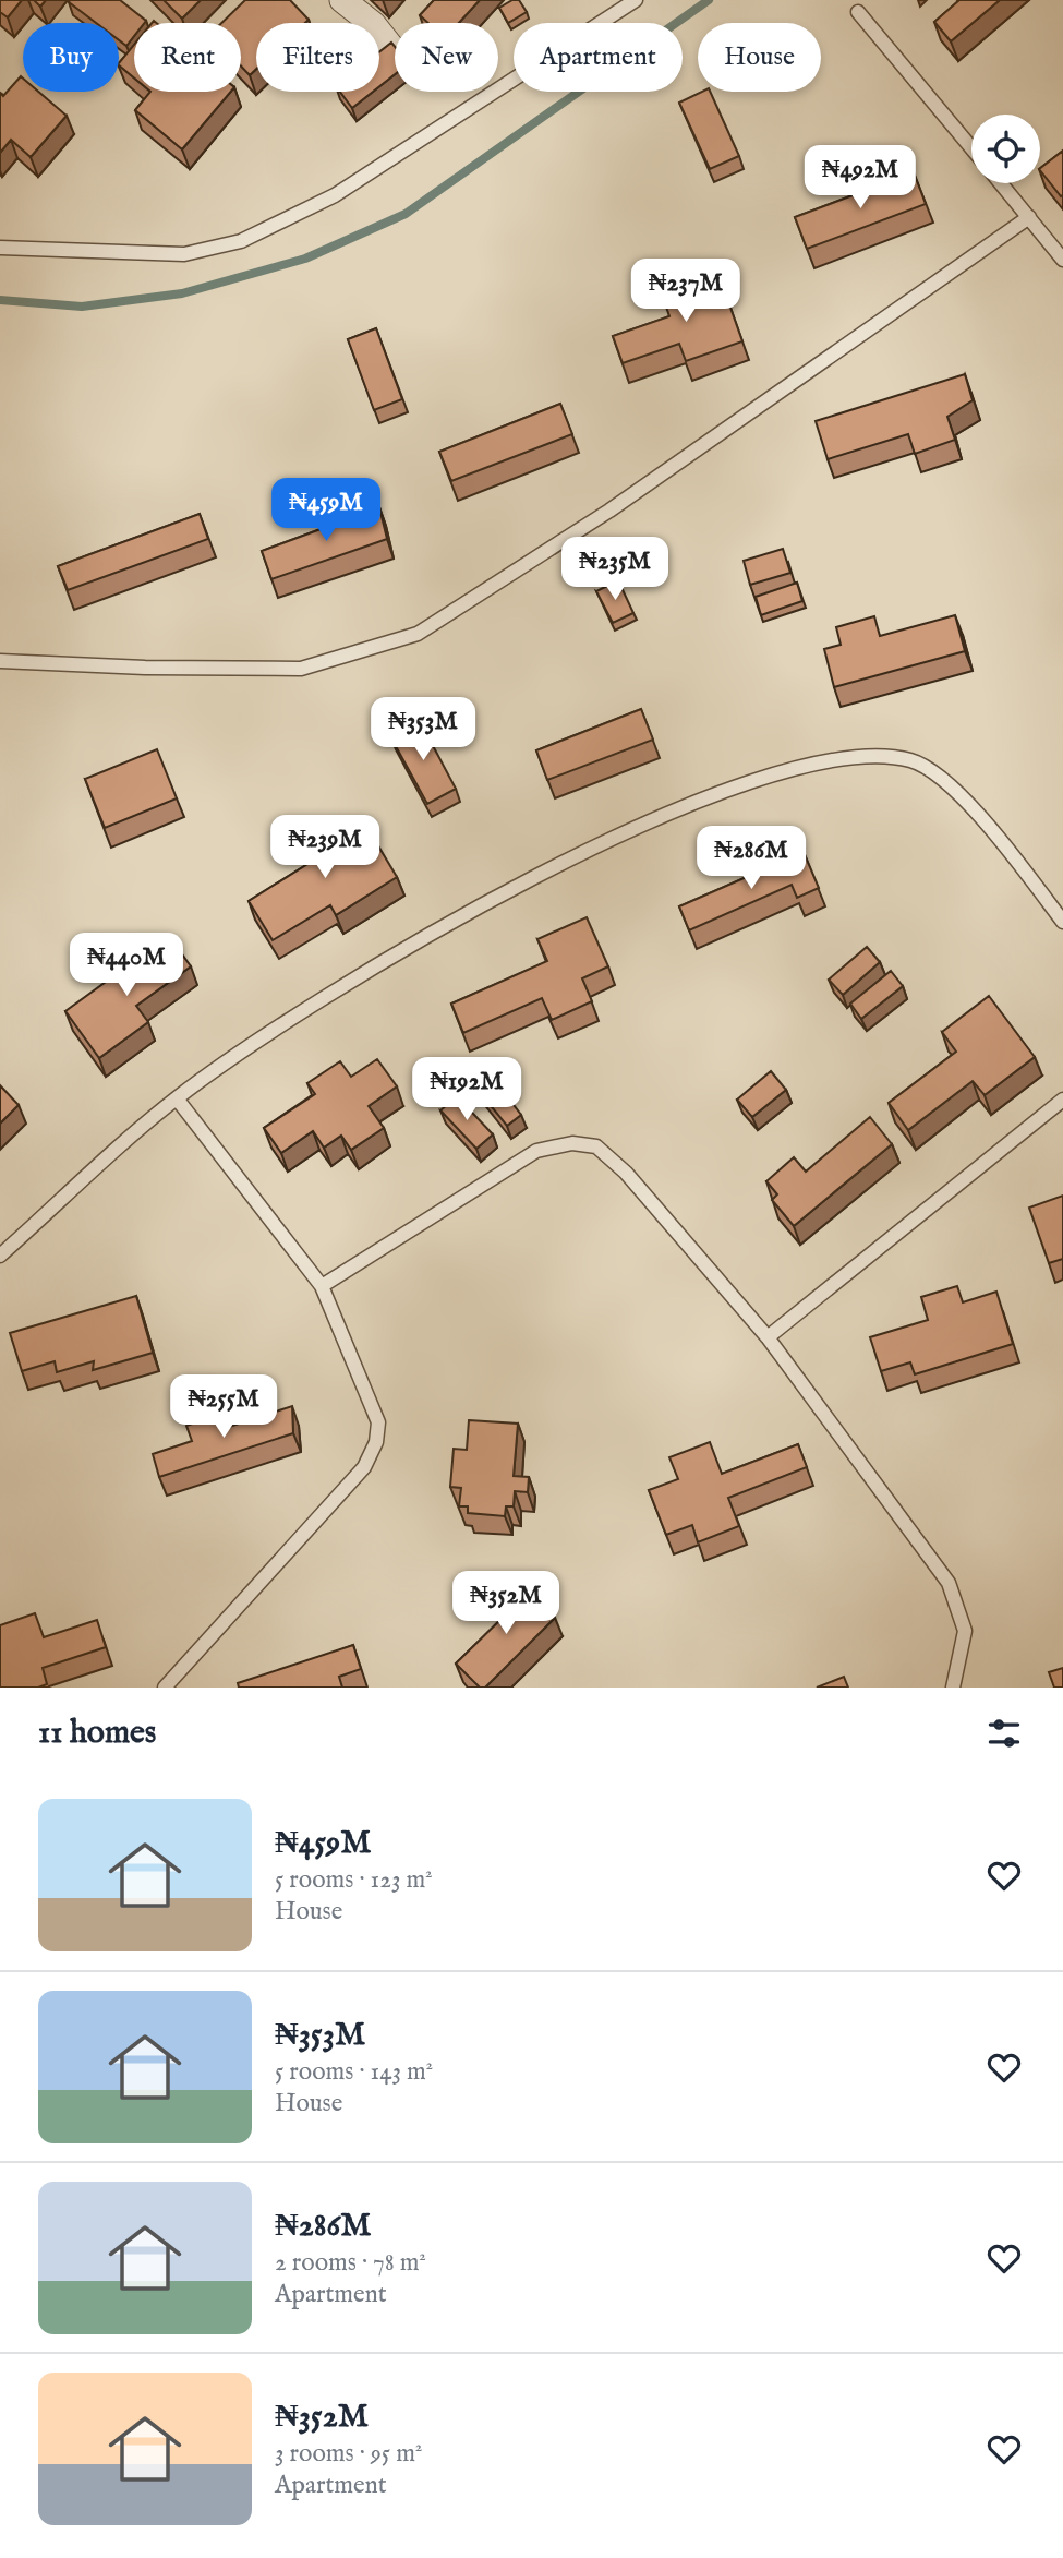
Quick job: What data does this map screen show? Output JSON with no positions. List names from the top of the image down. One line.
{"page":{"chip":["Buy","Rent","Filters","New","Apartment","House"],"price":["₦492M","₦237M","₦459M","₦235M","₦353M","₦239M","₦286M","₦440M","₦192M","₦255M","₦352M"],"heading":"11 homes","list":[{"name":"₦459M","note":"5 rooms · 123 m² · House"},{"name":"₦353M","note":"5 rooms · 143 m² · House"},{"name":"₦286M","note":"2 rooms · 78 m² · Apartment"},{"name":"₦352M","note":"3 rooms · 95 m² · Apartment"}]}}
